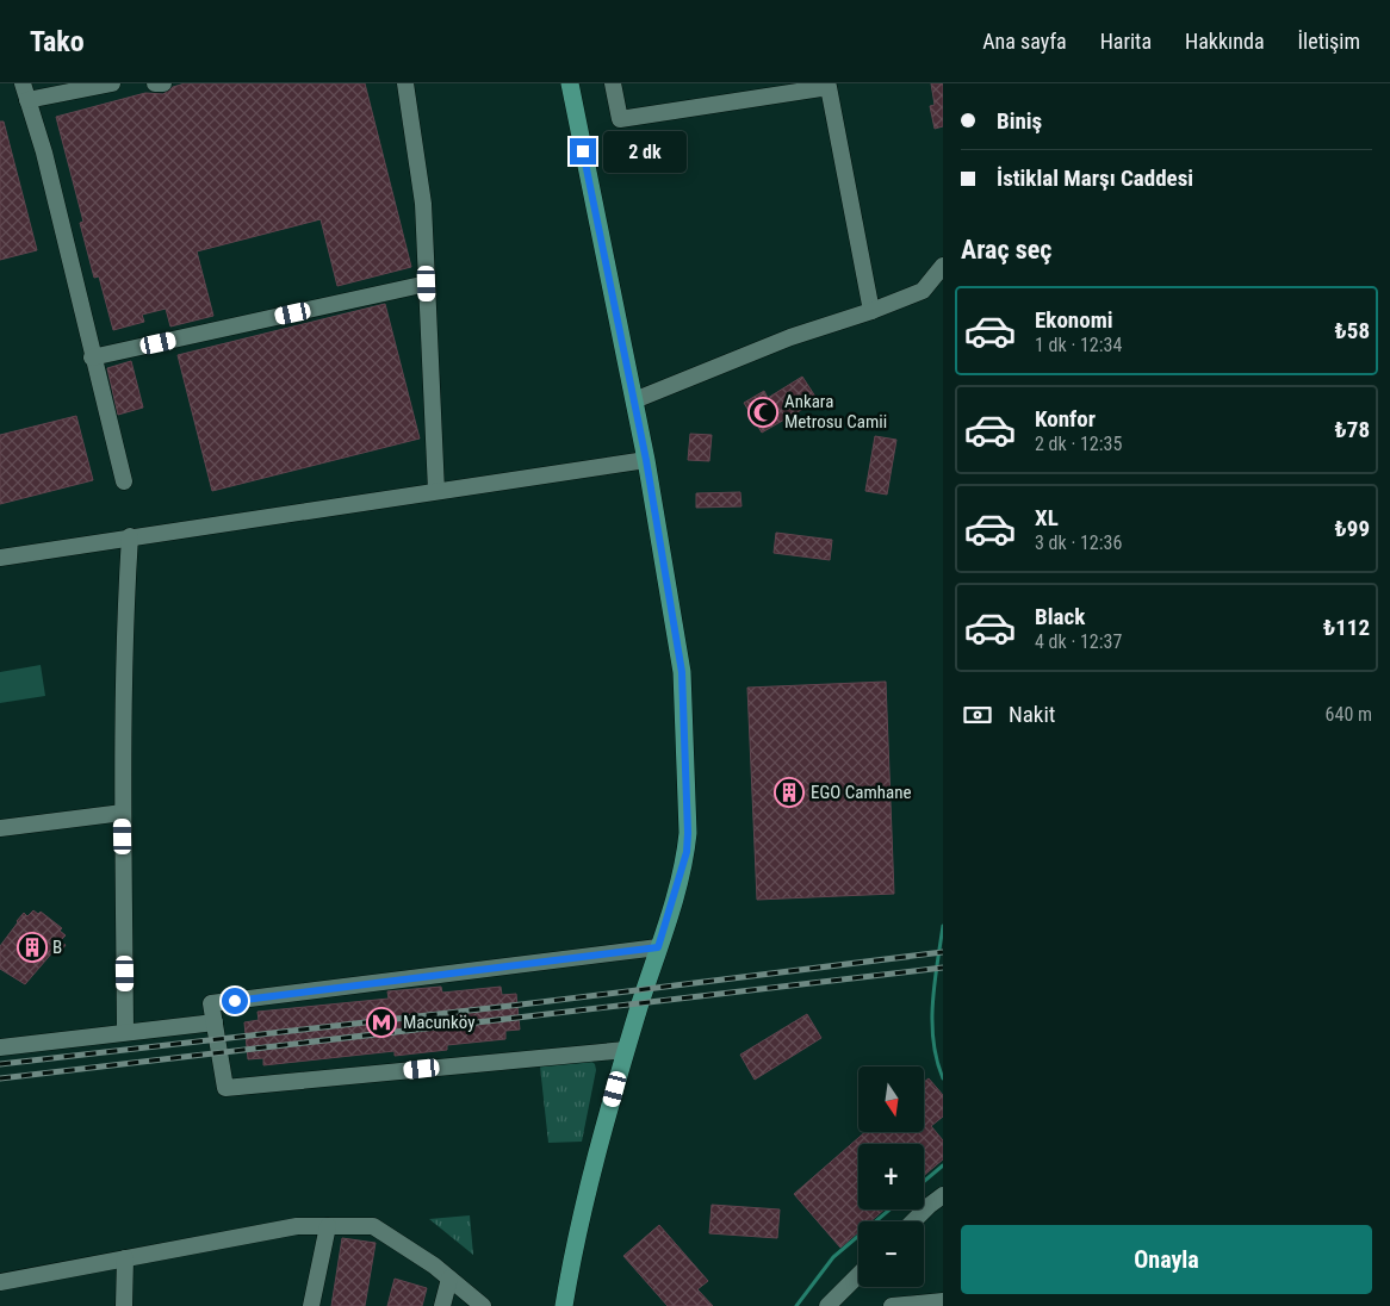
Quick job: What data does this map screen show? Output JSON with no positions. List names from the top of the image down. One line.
{"places":{"mosque":["Ankara Metrosu Camii"],"building":["EGO Camhane","B"],"metro station":["Macunköy"]},"north":"bottom","page":{"header":"Tako","nav":["Ana sayfa","Harita","Hakkında","İletişim"],"banner":["Biniş","İstiklal Marşı Caddesi"],"bubble":"2 dk","heading":"Araç seç","list":[{"name":"Ekonomi","note":"1 dk · 12:34","value":"₺58"},{"name":"Konfor","note":"2 dk · 12:35","value":"₺78"},{"name":"XL","note":"3 dk · 12:36","value":"₺99"},{"name":"Black","note":"4 dk · 12:37","value":"₺112"}],"pay":["Nakit","640 m"],"map_buttons":["+","−"],"buttons":"Onayla"}}
